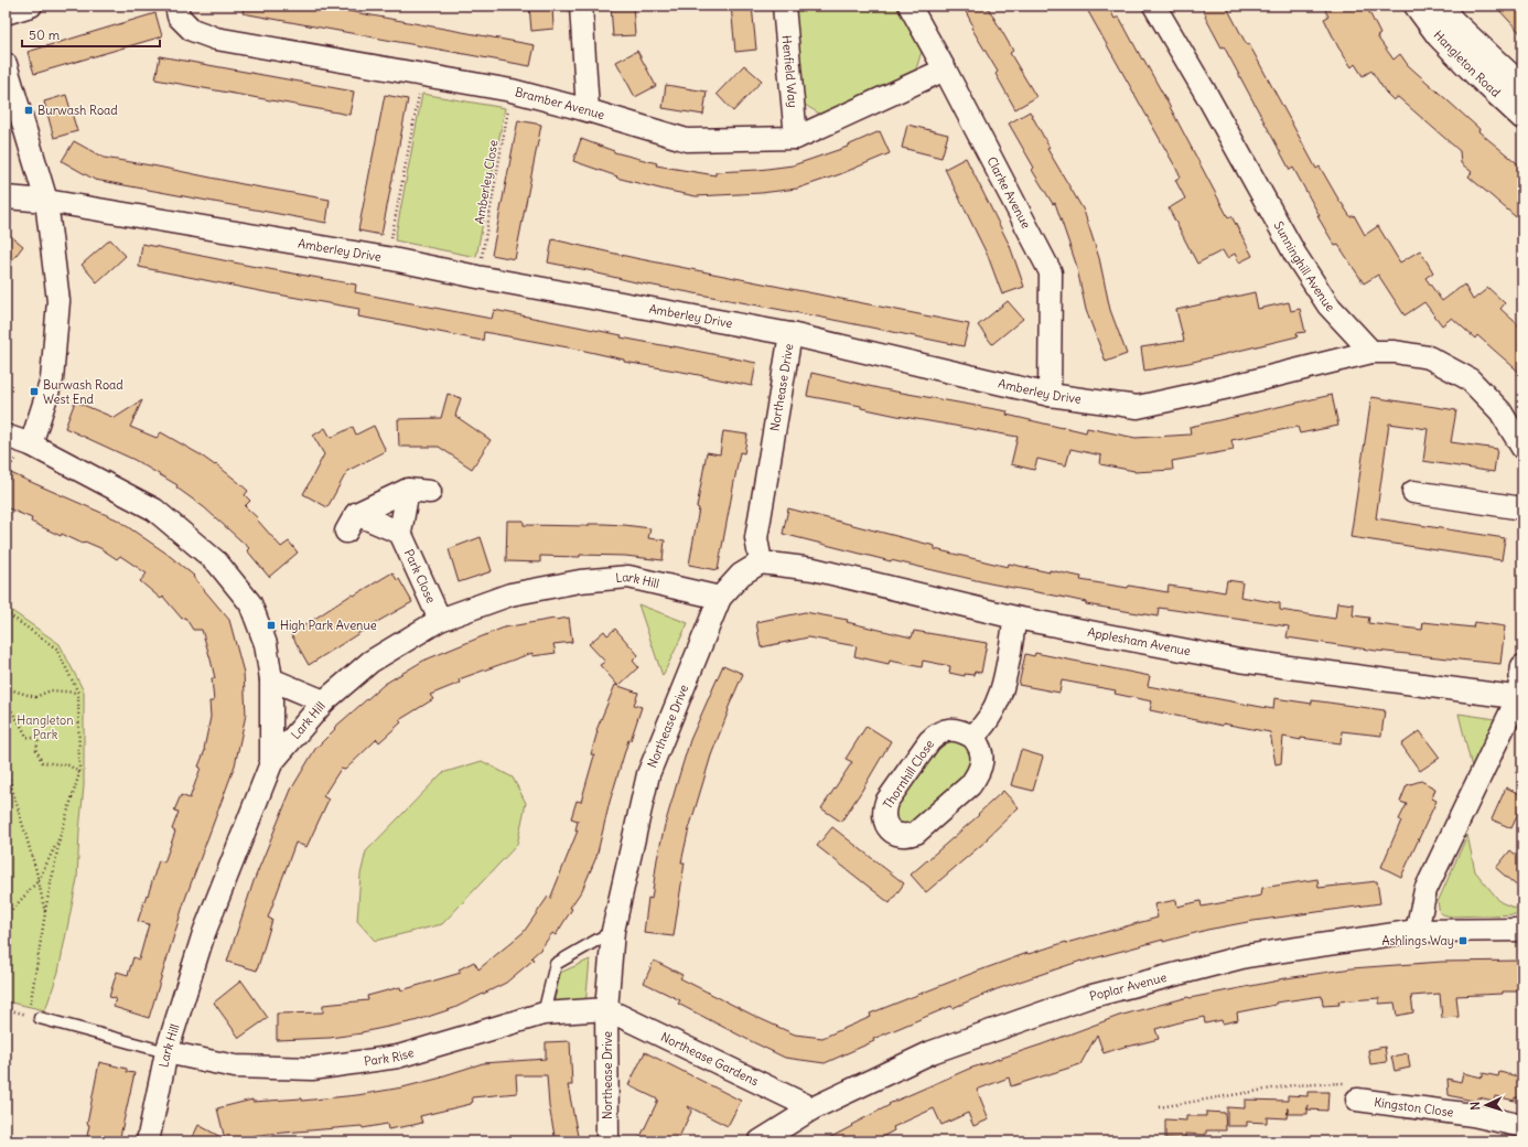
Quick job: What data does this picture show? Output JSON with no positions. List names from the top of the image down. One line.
{"streets":{"main road":["Hangleton Road"],"street":["Henfield Way","Bramber Avenue","Clarke Avenue","Amberley Drive","Sunninghill Avenue","Northease Drive","Park Close","Lark Hill","Applesham Avenue","Thornhill Close","Poplar Avenue","Park Rise","Northease Gardens","Kingston Close"],"path":["Amberley Close"]},"crossings":[["Henfield Way","Bramber Avenue"],["Bramber Avenue","Amberley Close"],["Bramber Avenue","Clarke Avenue"],["Amberley Close","Amberley Drive"],["Clarke Avenue","Amberley Drive"],["Amberley Drive","Sunninghill Avenue"],["Amberley Drive","Northease Drive"],["Northease Drive","Lark Hill"],["Northease Drive","Applesham Avenue"],["Northease Drive","Park Rise"],["Northease Drive","Northease Gardens"],["Park Close","Lark Hill"],["Lark Hill","Park Rise"],["Poplar Avenue","Northease Gardens"],["Park Rise","Northease Gardens"]],"parks":["Hangleton Park"],"places":{"transit":["Burwash Road","Burwash Road West End","High Park Avenue","Ashlings Way"]},"scale_bar":"50 m","north":"left"}
